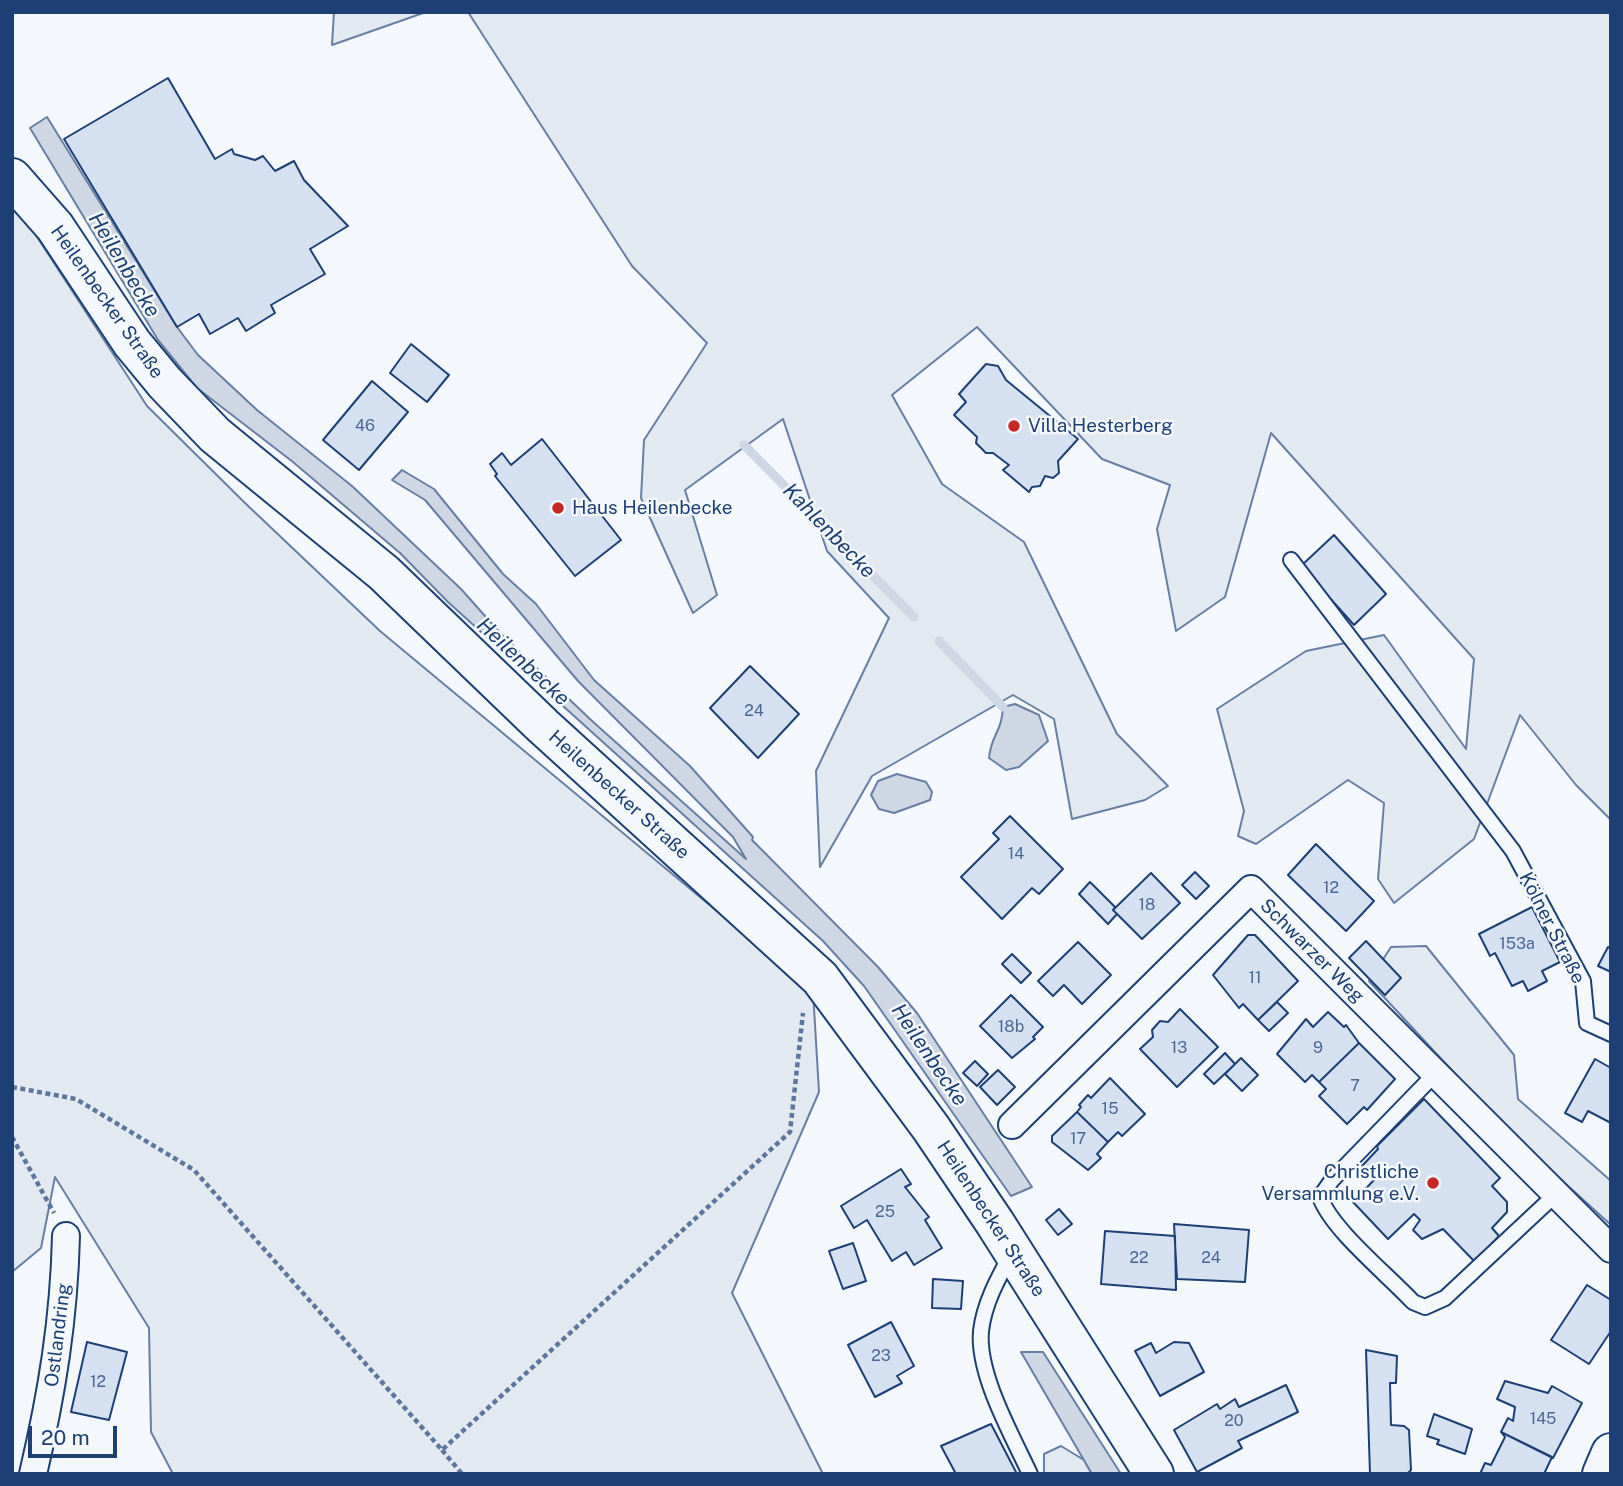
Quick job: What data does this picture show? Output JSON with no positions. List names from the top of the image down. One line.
{"streets":{"main road":["Heilenbecker Straße"],"street":["Schwarzer Weg","Ostlandring"],"lane":["Kölner Straße"]},"water":["Heilenbecke","Kahlenbecke"],"places":["Villa Hesterberg","Haus Heilenbecke","Christliche Versammlung e.V."],"house_numbers":["46","24","14","12","18","153a","11","18b","13","9","7","15","17","25","22","24","23","12","145","20"],"scale_bar":"20 m"}
